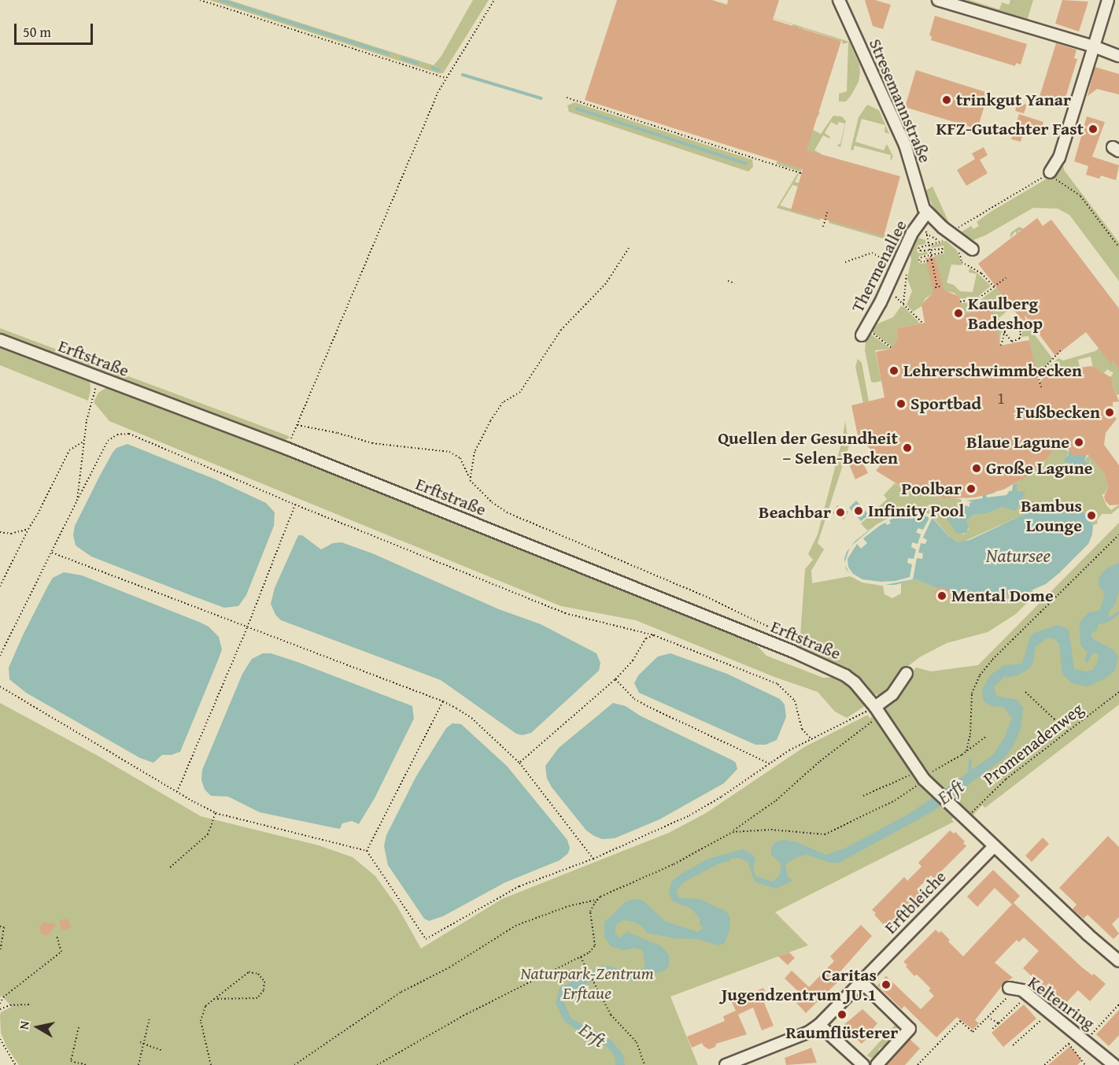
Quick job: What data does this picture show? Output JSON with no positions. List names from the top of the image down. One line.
{"streets":{"street":["Stresemannstraße","Thermenallee","Erftstraße","Erftbleiche","Keltenring"],"path":["Promenadenweg"]},"crossings":[["Stresemannstraße","Thermenallee"],["Erftstraße","Promenadenweg"],["Erftstraße","Erftbleiche"]],"water":["Natursee","Erft"],"parks":["Naturpark-Zentrum Erftaue"],"places":["trinkgut Yanar","KFZ-Gutachter Fast","Kaulberg Badeshop","Lehrerschwimmbecken","Sportbad","Fußbecken","Blaue Lagune","Quellen der Gesundheit – Selen-Becken","Große Lagune","Poolbar","Infinity Pool","Beachbar","Bambus Lounge","Mental Dome","Caritas Jugendzentrum JU.1","Raumflüsterer"],"house_numbers":["1"],"scale_bar":"50 m","north":"left"}
